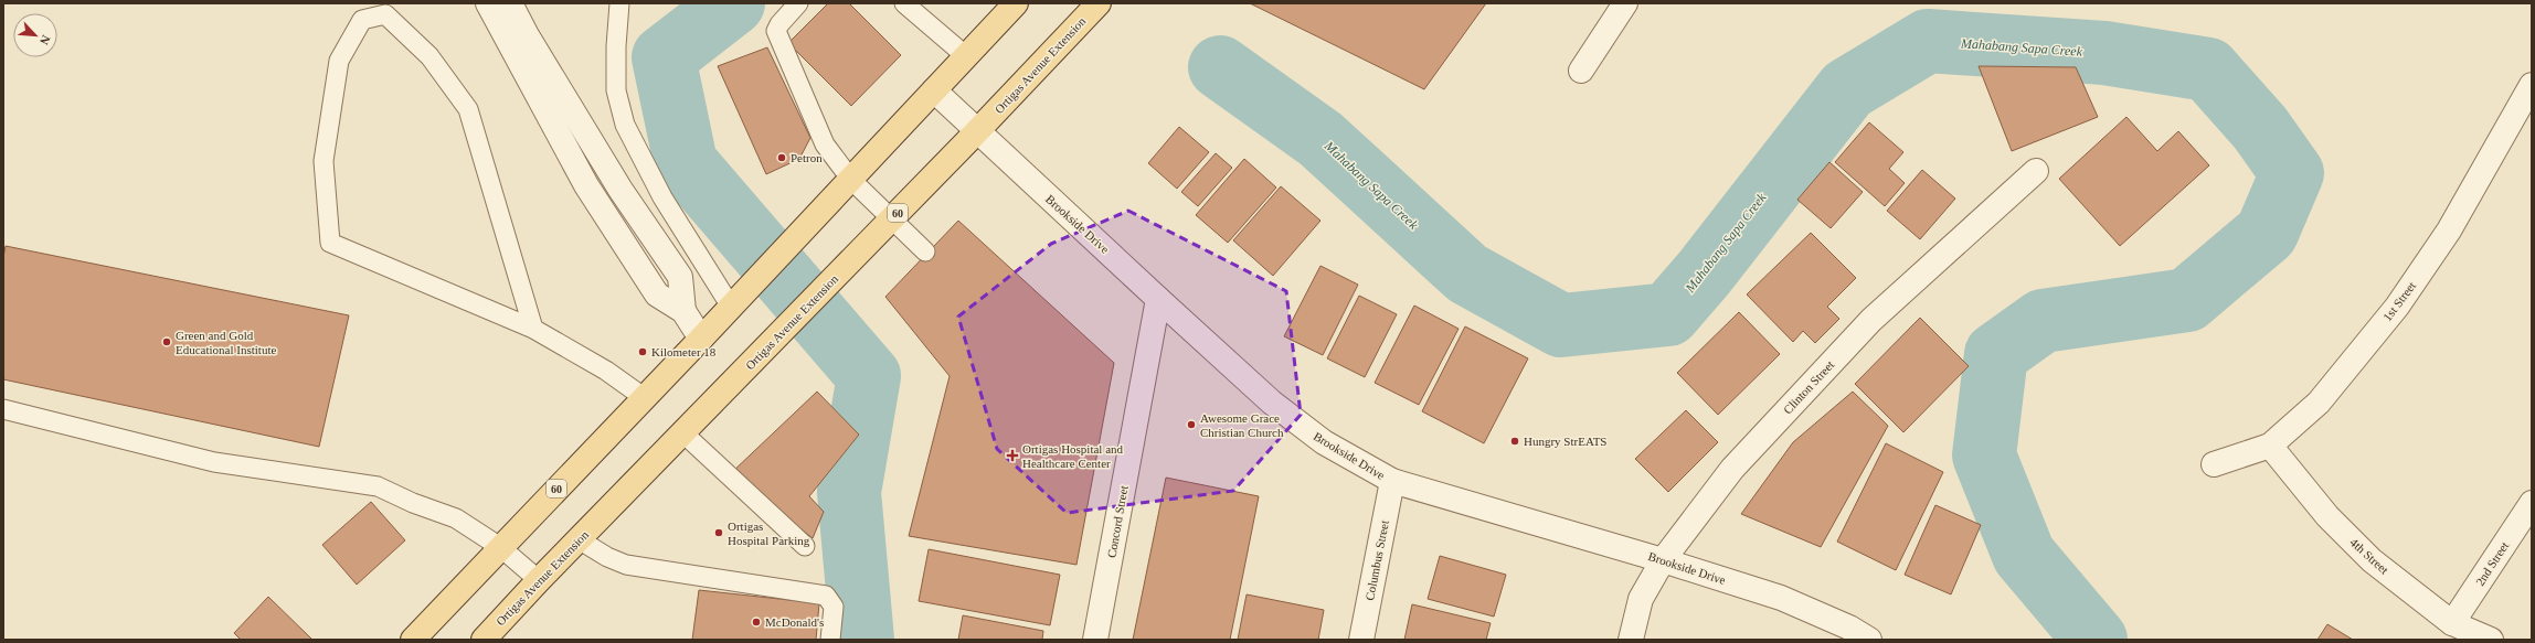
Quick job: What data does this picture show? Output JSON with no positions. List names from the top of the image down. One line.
{"streets":{"main road":["Ortigas Avenue Extension","60"],"street":["Brookside Drive","1st Street","Clinton Street","Concord Street","4th Street","Columbus Street","2nd Street"]},"crossings":[["Ortigas Avenue Extension","Brookside Drive"],["60","Brookside Drive"],["Brookside Drive","Clinton Street"],["Brookside Drive","Concord Street"],["Brookside Drive","Columbus Street"],["1st Street","4th Street"],["4th Street","2nd Street"]],"water":["Mahabang Sapa Creek"],"places":{"other":["Petron","Green and Gold Educational Institute","Kilometer 18","Awesome Grace Christian Church","Hungry StrEATS","Ortigas Hospital Parking","McDonald's"],"health":["Ortigas Hospital and Healthcare Center"]},"north":"bottom right"}
